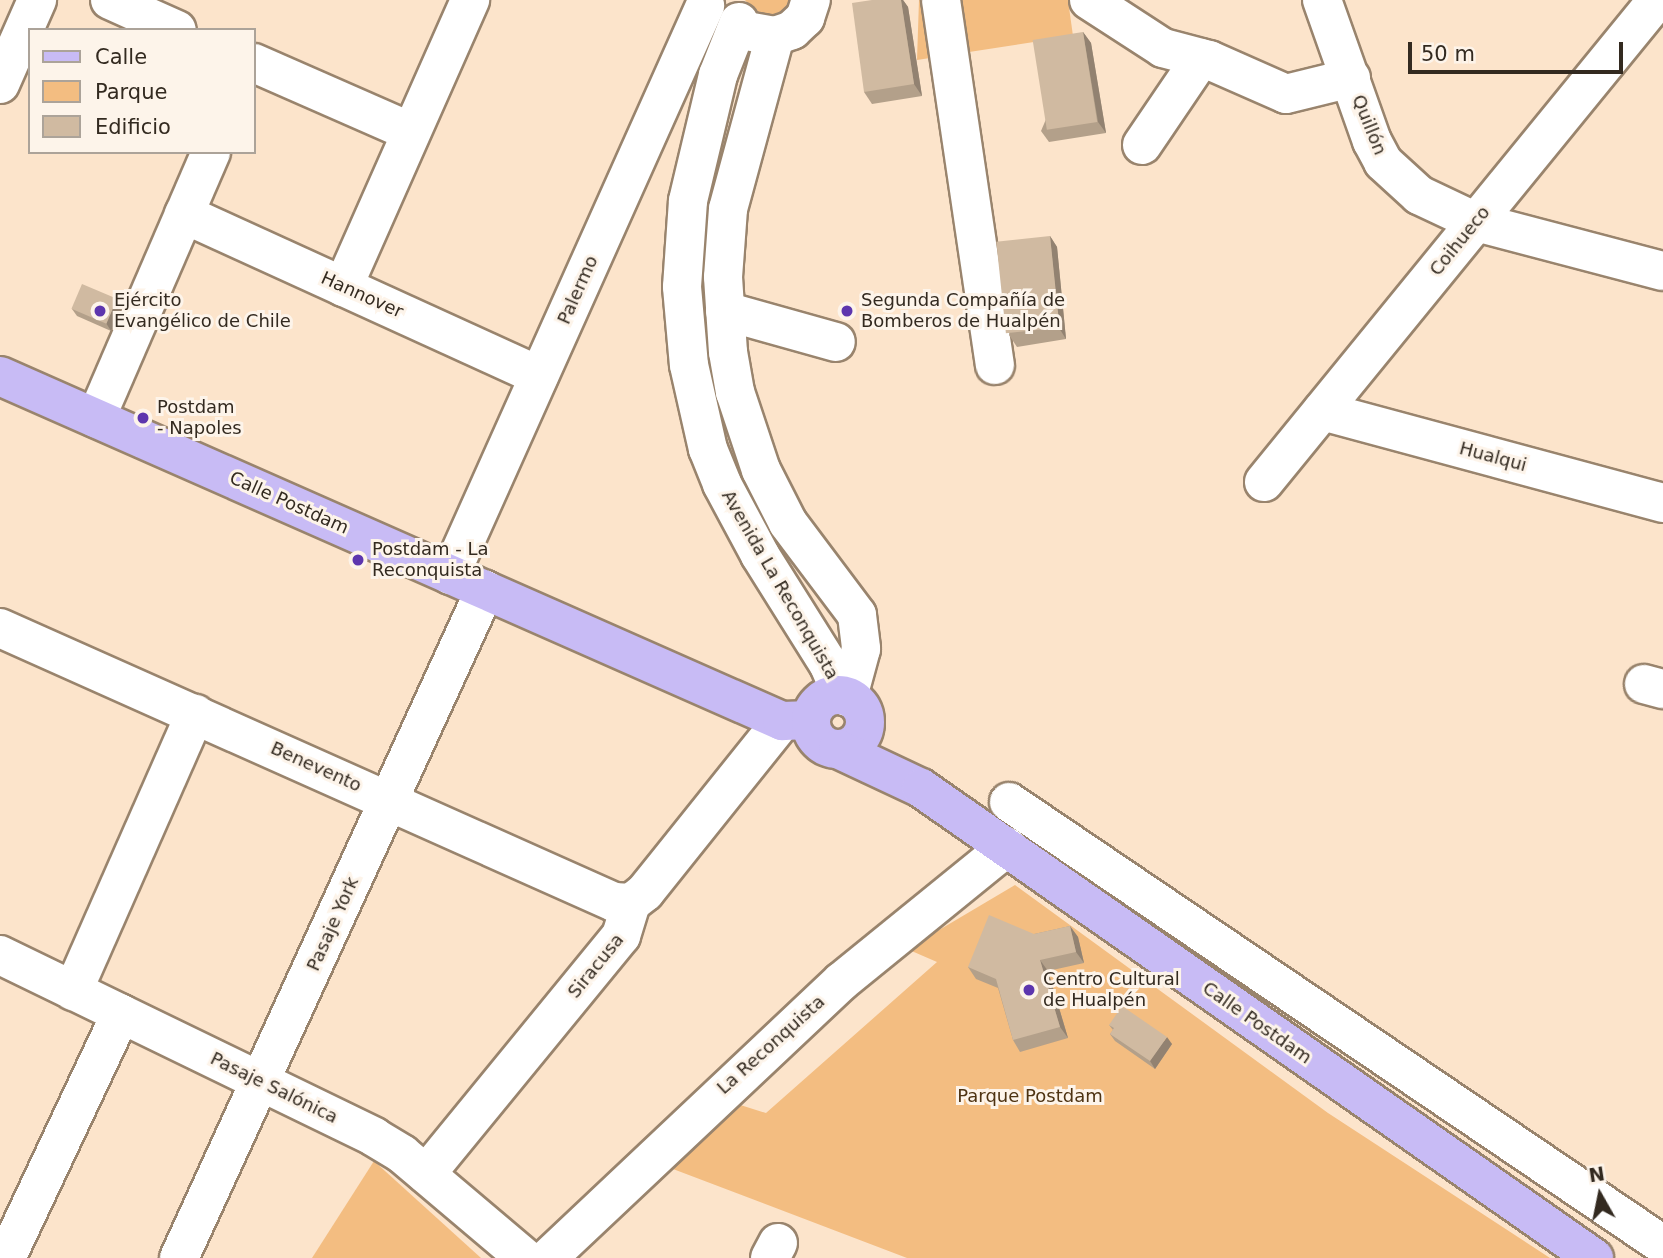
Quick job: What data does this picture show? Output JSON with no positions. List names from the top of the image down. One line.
{"streets":{"main road":["Calle Postdam"],"street":["Quillón","Coihueco","Palermo","Hannover","Hualqui","Avenida La Reconquista","Benevento","Pasaje York","Siracusa","La Reconquista","Pasaje Salónica"]},"crossings":[["Quillón","Coihueco"],["Coihueco","Hualqui"],["Palermo","Hannover"],["Palermo","Calle Postdam"],["Palermo","Avenida La Reconquista"],["Calle Postdam","Avenida La Reconquista"],["Calle Postdam","Pasaje York"],["Calle Postdam","Siracusa"],["Calle Postdam","La Reconquista"],["Benevento","Pasaje York"],["Benevento","Siracusa"],["Pasaje York","Pasaje Salónica"],["Siracusa","Pasaje Salónica"]],"parks":["Parque Postdam"],"places":["Ejército Evangélico de Chile","Segunda Compañía de Bomberos de Hualpén","Postdam - Napoles","Postdam - La Reconquista","Centro Cultural de Hualpén"],"legend":["Calle","Parque","Edificio"],"scale_bar":"50 m","north":"top"}
